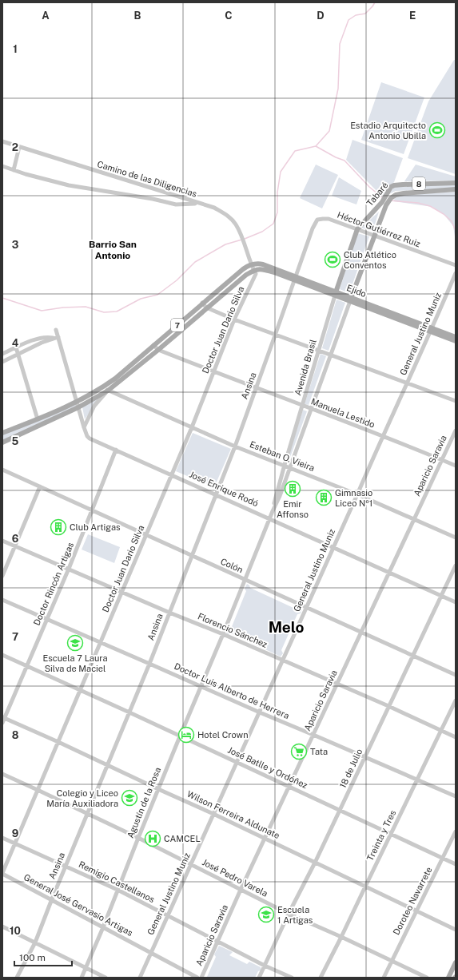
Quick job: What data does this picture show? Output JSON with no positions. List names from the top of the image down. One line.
{"streets":{"main road":["8","Tabaré","Ejido","7","Avenida Brasil"],"street":["Camino de las Diligencias","Héctor Gutiérrez Ruiz","Doctor Juan Dario Silva","General Justino Muniz","Ansina","Manuela Lestido","Esteban O. Vieira","Aparicio Saravia","José Enrique Rodó","Colón","Doctor Rincón Artigas","Florencio Sánchez","Doctor Luis Alberto de Herrera","José Batlle y Ordóñez","18 de Julio","Agustín de la Rosa","Wilson Ferreira Aldunate","Treinta y Tres","José Pedro Varela","Remigio Castellanos","Doroteo Navarrete","General José Gervasio Artigas"]},"crossings":[["Camino de las Diligencias","Ejido"],["Camino de las Diligencias","7"],["Camino de las Diligencias","Doctor Juan Dario Silva"],["Tabaré","Héctor Gutiérrez Ruiz"],["Tabaré","Avenida Brasil"],["Héctor Gutiérrez Ruiz","Ejido"],["Héctor Gutiérrez Ruiz","Avenida Brasil"],["Héctor Gutiérrez Ruiz","Ansina"],["Ejido","7"],["Ejido","Doctor Juan Dario Silva"],["Ejido","General Justino Muniz"],["Ejido","Avenida Brasil"],["Ejido","Ansina"],["7","Doctor Juan Dario Silva"],["7","Manuela Lestido"],["7","Esteban O. Vieira"],["7","José Enrique Rodó"],["Doctor Juan Dario Silva","Manuela Lestido"],["Doctor Juan Dario Silva","Esteban O. Vieira"],["Doctor Juan Dario Silva","José Enrique Rodó"],["Doctor Juan Dario Silva","Colón"],["Doctor Juan Dario Silva","Florencio Sánchez"],["Doctor Juan Dario Silva","Doctor Luis Alberto de Herrera"],["Doctor Juan Dario Silva","José Batlle y Ordóñez"],["Doctor Juan Dario Silva","Wilson Ferreira Aldunate"],["Doctor Juan Dario Silva","José Pedro Varela"],["Doctor Juan Dario Silva","Remigio Castellanos"],["Doctor Juan Dario Silva","General José Gervasio Artigas"],["General Justino Muniz","Manuela Lestido"],["General Justino Muniz","Esteban O. Vieira"],["General Justino Muniz","José Enrique Rodó"],["General Justino Muniz","Colón"],["General Justino Muniz","Florencio Sánchez"],["General Justino Muniz","Doctor Luis Alberto de Herrera"],["General Justino Muniz","José Batlle y Ordóñez"],["General Justino Muniz","Wilson Ferreira Aldunate"],["General Justino Muniz","José Pedro Varela"],["General Justino Muniz","Remigio Castellanos"],["General Justino Muniz","General José Gervasio Artigas"],["Avenida Brasil","Manuela Lestido"],["Avenida Brasil","Esteban O. Vieira"],["Avenida Brasil","José Enrique Rodó"],["Avenida Brasil","Colón"],["Avenida Brasil","Florencio Sánchez"],["Avenida Brasil","Agustín de la Rosa"],["Ansina","Manuela Lestido"],["Ansina","Esteban O. Vieira"],["Ansina","José Enrique Rodó"],["Ansina","Colón"],["Ansina","Florencio Sánchez"],["Ansina","Doctor Luis Alberto de Herrera"],["Ansina","José Batlle y Ordóñez"],["Ansina","Wilson Ferreira Aldunate"],["Ansina","José Pedro Varela"],["Ansina","Remigio Castellanos"],["Ansina","General José Gervasio Artigas"],["Manuela Lestido","Aparicio Saravia"],["Esteban O. Vieira","Aparicio Saravia"],["Aparicio Saravia","José Enrique Rodó"],["Aparicio Saravia","Colón"],["Aparicio Saravia","Florencio Sánchez"],["Aparicio Saravia","Doctor Luis Alberto de Herrera"],["Aparicio Saravia","José Batlle y Ordóñez"],["Aparicio Saravia","Wilson Ferreira Aldunate"],["Aparicio Saravia","José Pedro Varela"],["Aparicio Saravia","Remigio Castellanos"],["José Enrique Rodó","Doctor Rincón Artigas"],["José Enrique Rodó","18 de Julio"],["Colón","Doctor Rincón Artigas"],["Colón","18 de Julio"],["Doctor Rincón Artigas","Florencio Sánchez"],["Doctor Rincón Artigas","Doctor Luis Alberto de Herrera"],["Doctor Rincón Artigas","José Batlle y Ordóñez"],["Doctor Rincón Artigas","Wilson Ferreira Aldunate"],["Florencio Sánchez","18 de Julio"],["Florencio Sánchez","Agustín de la Rosa"],["Florencio Sánchez","Treinta y Tres"],["Doctor Luis Alberto de Herrera","18 de Julio"],["Doctor Luis Alberto de Herrera","Agustín de la Rosa"],["Doctor Luis Alberto de Herrera","Treinta y Tres"],["José Batlle y Ordóñez","18 de Julio"],["José Batlle y Ordóñez","Agustín de la Rosa"],["José Batlle y Ordóñez","Treinta y Tres"],["José Batlle y Ordóñez","Doroteo Navarrete"],["18 de Julio","Wilson Ferreira Aldunate"],["18 de Julio","José Pedro Varela"],["18 de Julio","Remigio Castellanos"],["Agustín de la Rosa","Wilson Ferreira Aldunate"],["Agustín de la Rosa","José Pedro Varela"],["Agustín de la Rosa","Remigio Castellanos"],["Agustín de la Rosa","General José Gervasio Artigas"],["Wilson Ferreira Aldunate","Treinta y Tres"],["Wilson Ferreira Aldunate","Doroteo Navarrete"],["Treinta y Tres","José Pedro Varela"],["José Pedro Varela","Doroteo Navarrete"]],"districts":["Barrio San Antonio","Melo"],"places":{"sports":["Estadio Arquitecto Antonio Ubilla","Club Atlético Conventos"],"building":["Emir Affonso","Gimnasio Liceo Nº1","Club Artigas"],"school or university":["Escuela 7 Laura Silva de Maciel","Colegio y Liceo María Auxiliadora","Escuela 1 Artigas"],"hotel":["Hotel Crown"],"supermarket":["Tata"],"hospital":["CAMCEL"]},"scale_bar":"100 m","grid":{"columns":["A","B","C","D","E"],"rows":["1","2","3","4","5","6","7","8","9","10"]}}
